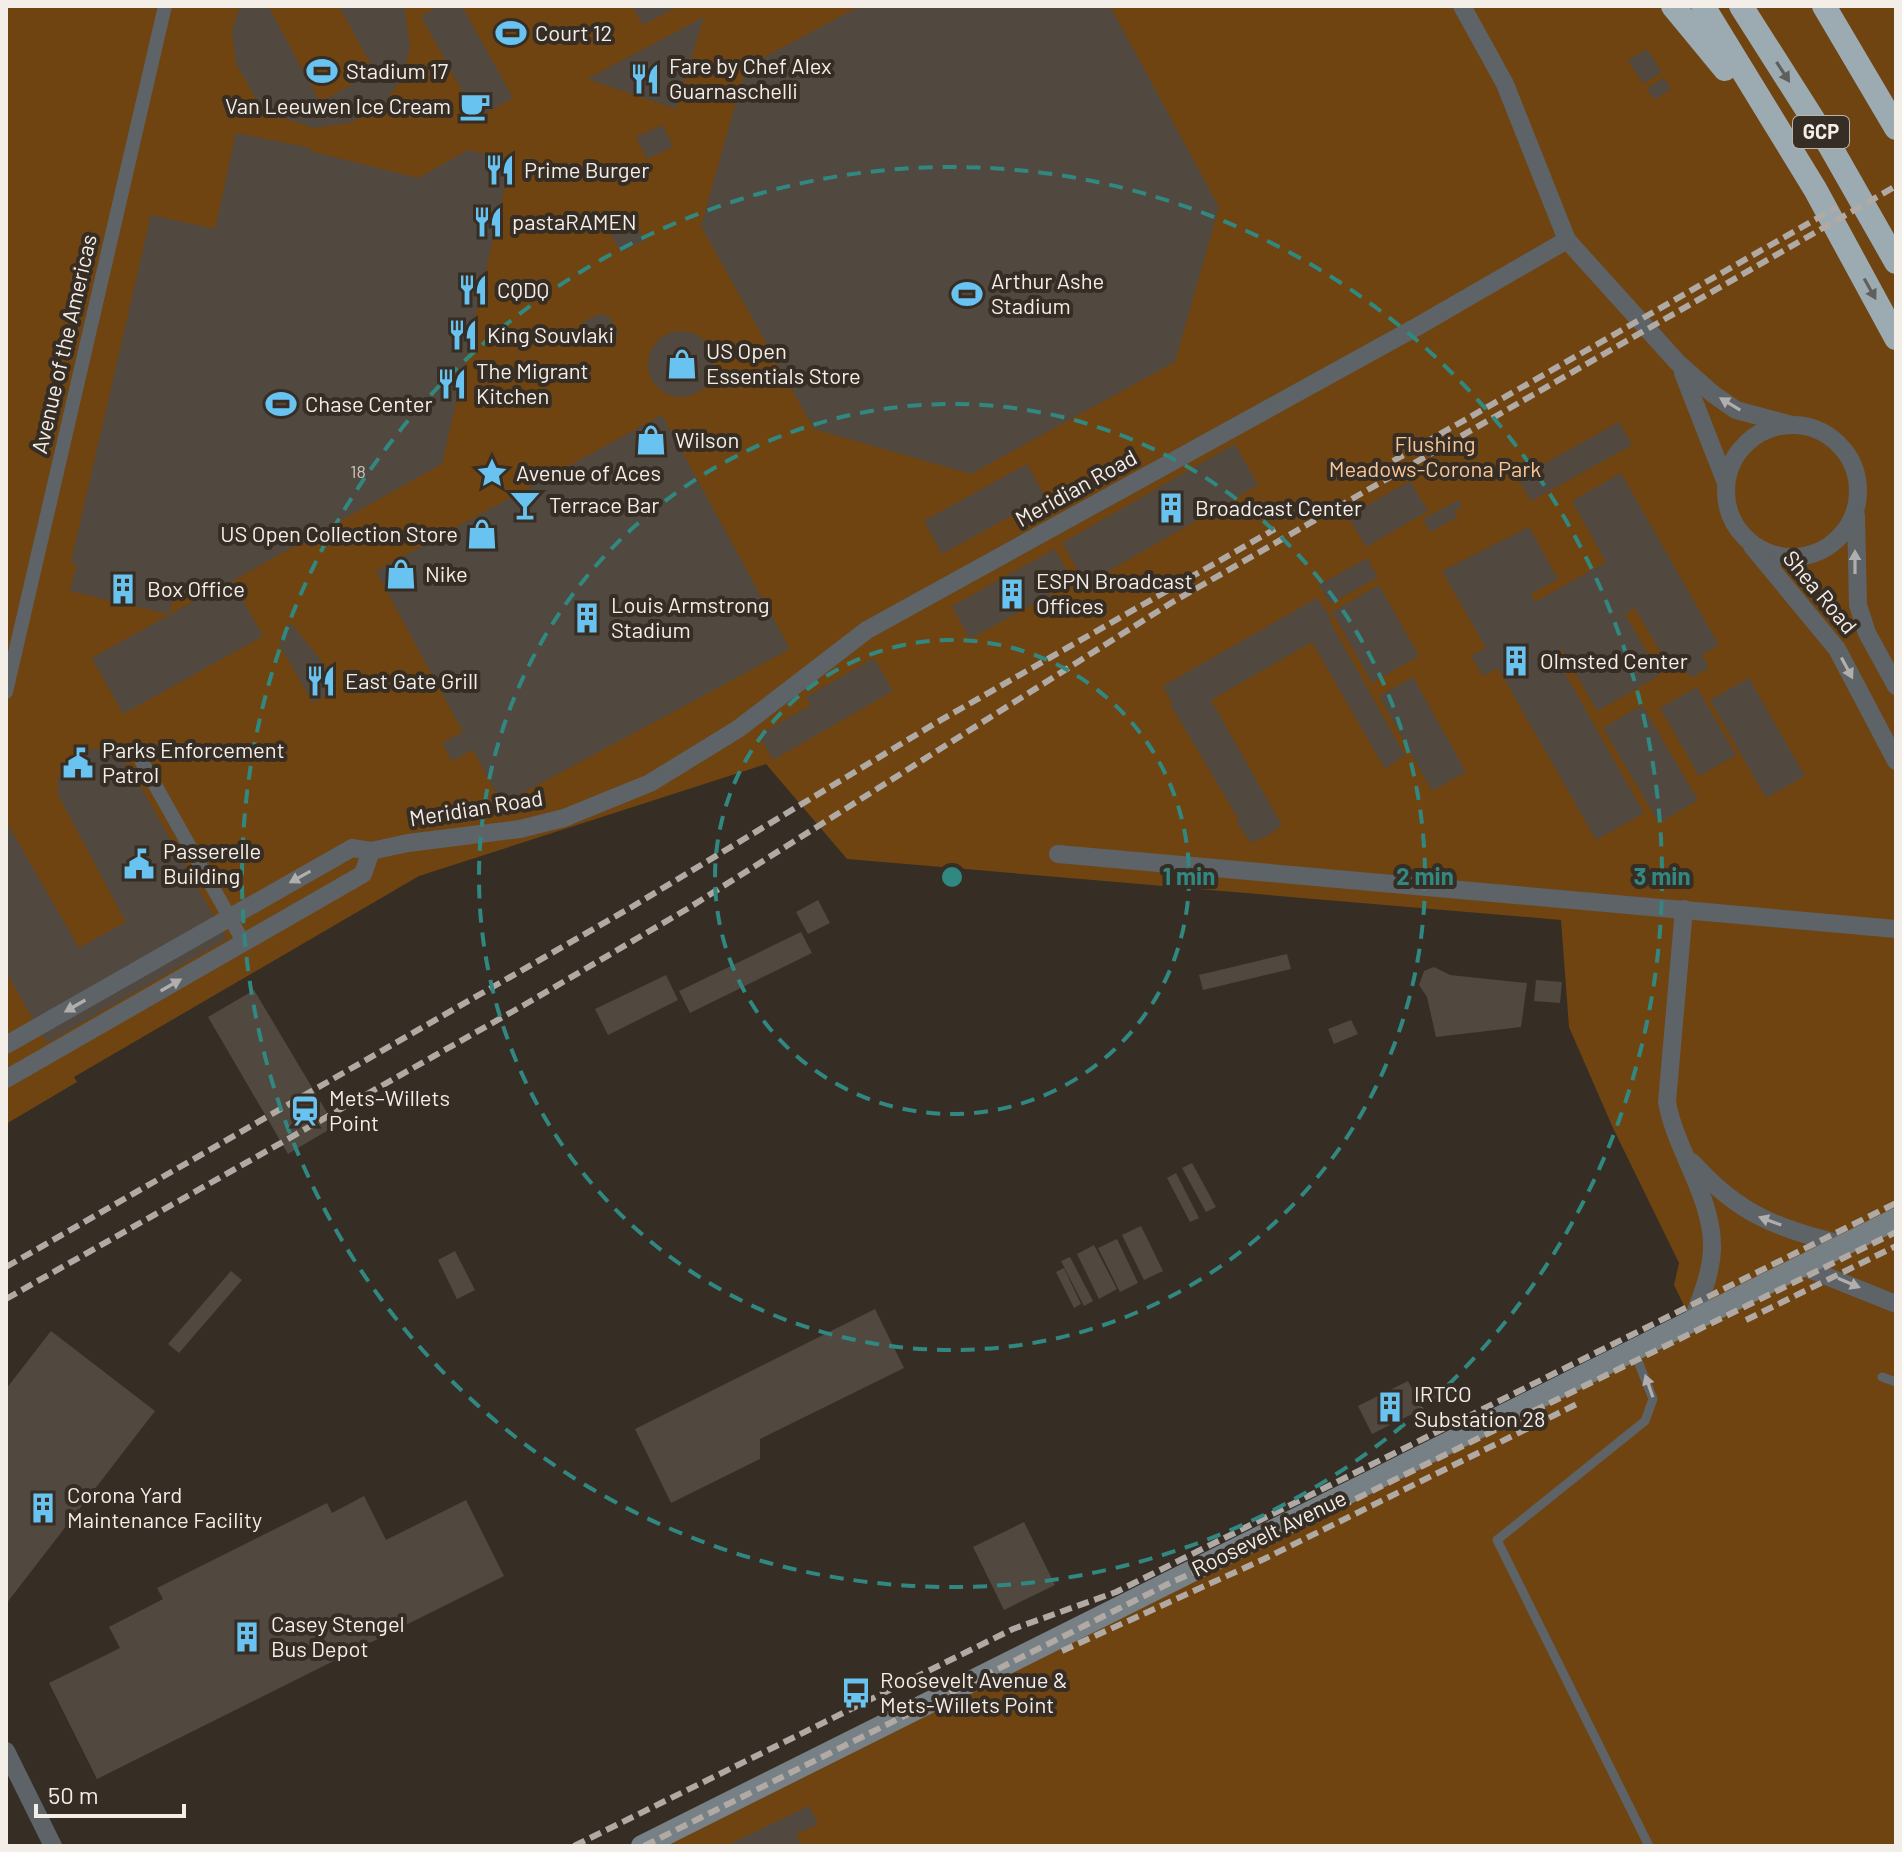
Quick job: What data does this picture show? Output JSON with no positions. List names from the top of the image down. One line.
{"streets":{"highway":["GCP"],"main road":["Roosevelt Avenue"],"street":["Avenue of the Americas","Meridian Road","Shea Road"]},"parks":["Flushing Meadows-Corona Park"],"places":{"sports":["Court 12","Stadium 17","Arthur Ashe Stadium","Chase Center"],"restaurant":["Fare by Chef Alex Guarnaschelli","Prime Burger","pastaRAMEN","CQDQ","King Souvlaki","The Migrant Kitchen","East Gate Grill"],"cafe":["Van Leeuwen Ice Cream"],"shop":["US Open Essentials Store","Wilson","US Open Collection Store","Nike"],"place":["Avenue of Aces"],"bar":["Terrace Bar"],"building":["Broadcast Center","Box Office","ESPN Broadcast Offices","Louis Armstrong Stadium","Olmsted Center","IRTCO Substation 28","Corona Yard Maintenance Facility","Casey Stengel Bus Depot"],"public building":["Parks Enforcement Patrol","Passerelle Building"],"station":["Mets–Willets Point"],"bus stop":["Roosevelt Avenue & Mets-Willets Point"]},"house_numbers":["18"],"scale_bar":"50 m","rings":["1 min","2 min","3 min"]}
